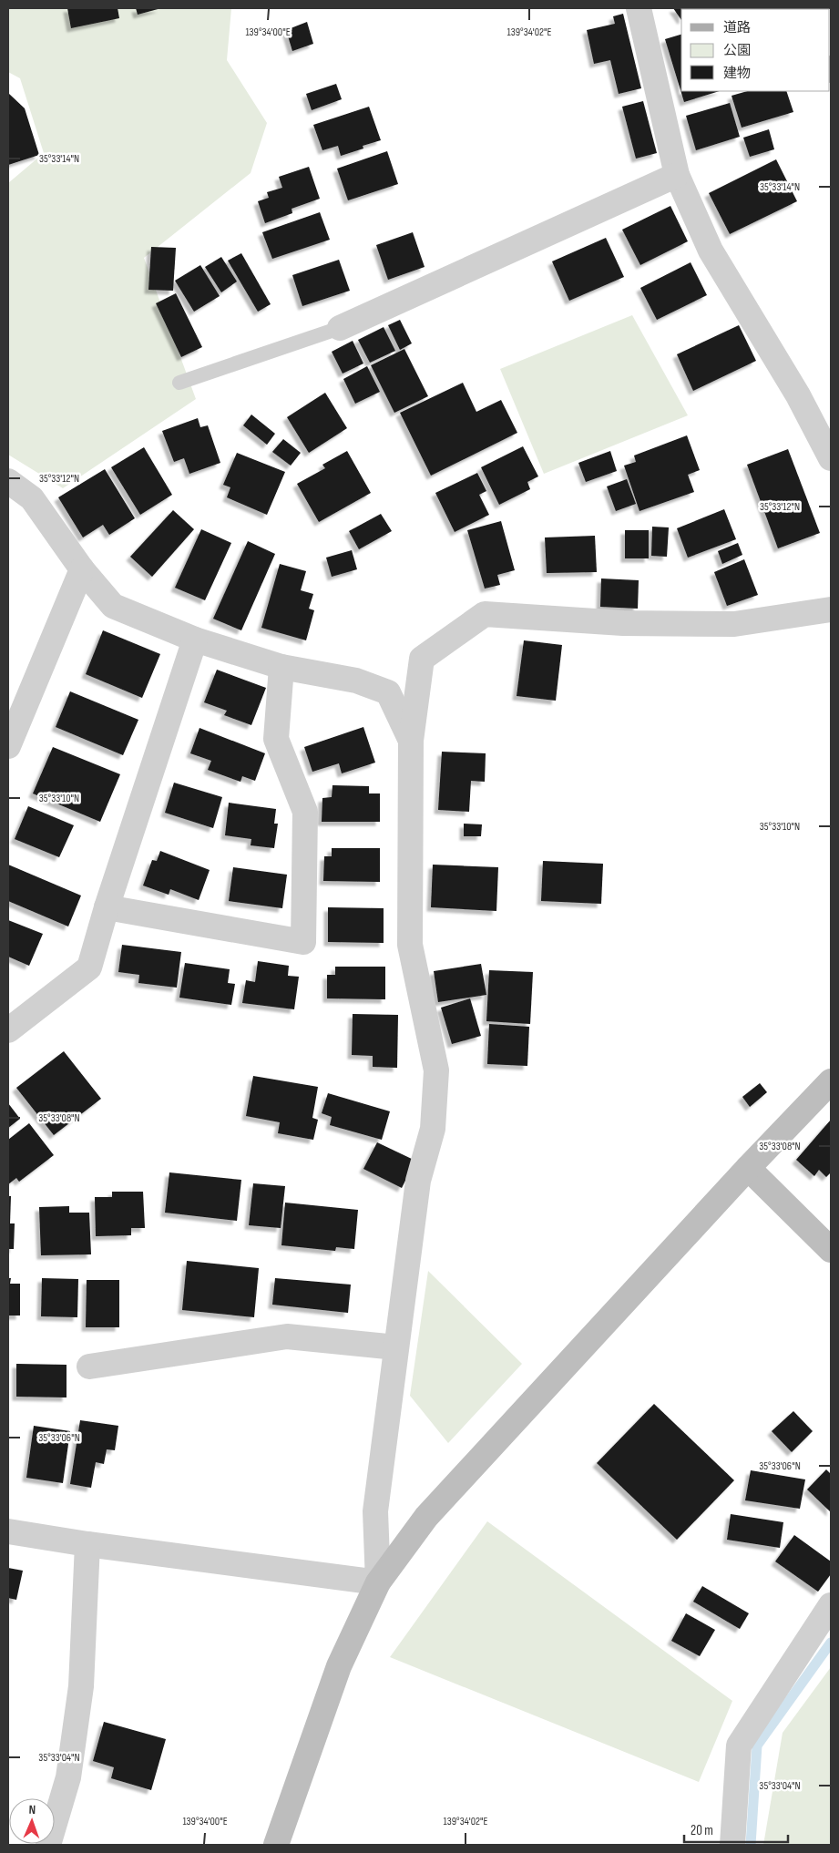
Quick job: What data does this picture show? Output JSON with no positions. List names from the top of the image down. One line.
{"legend":["道路","公園","建物"],"scale_bar":"20 m","north":"top","coordinates":["139°34'00\"E","139°34'02\"E","35°33'14\"N","35°33'12\"N","35°33'10\"N","35°33'08\"N","35°33'06\"N","35°33'04\"N"]}
